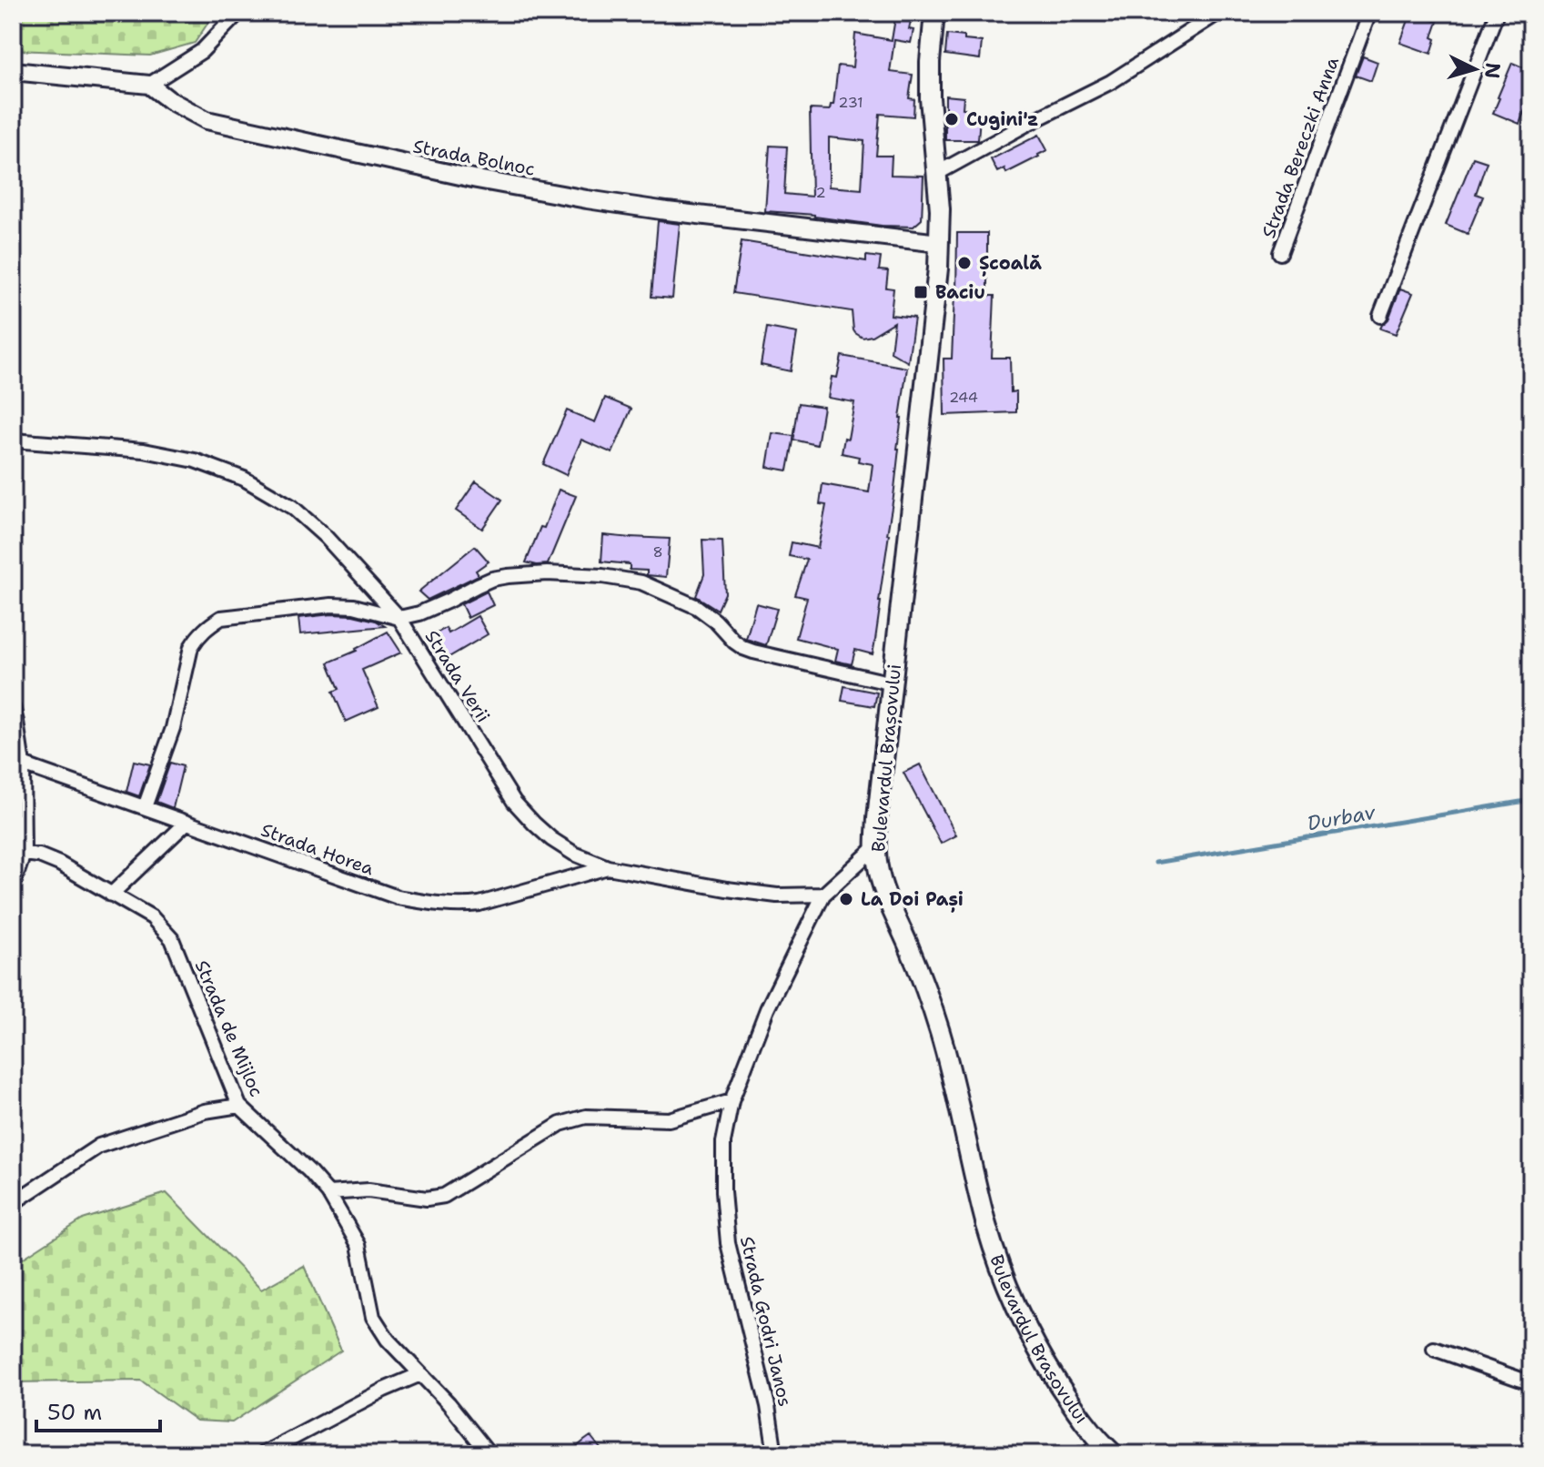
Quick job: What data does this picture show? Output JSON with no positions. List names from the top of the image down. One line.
{"streets":{"main road":["Bulevardul Brașovului"],"street":["Strada Bereczki Anna","Strada Bolnoc","Strada Verii","Strada Horea","Strada de Mijloc","Strada Godri Janos"]},"crossings":[["Strada Bolnoc","Bulevardul Brașovului"],["Strada Verii","Strada Horea"],["Strada Verii","Strada Godri Janos"],["Bulevardul Brașovului","Strada Godri Janos"]],"water":["Durbav"],"places":{"other":["Cugini'z","Școală","La Doi Pași"],"transit":["Baciu"]},"house_numbers":["231","2","244","8"],"scale_bar":"50 m","north":"right"}
